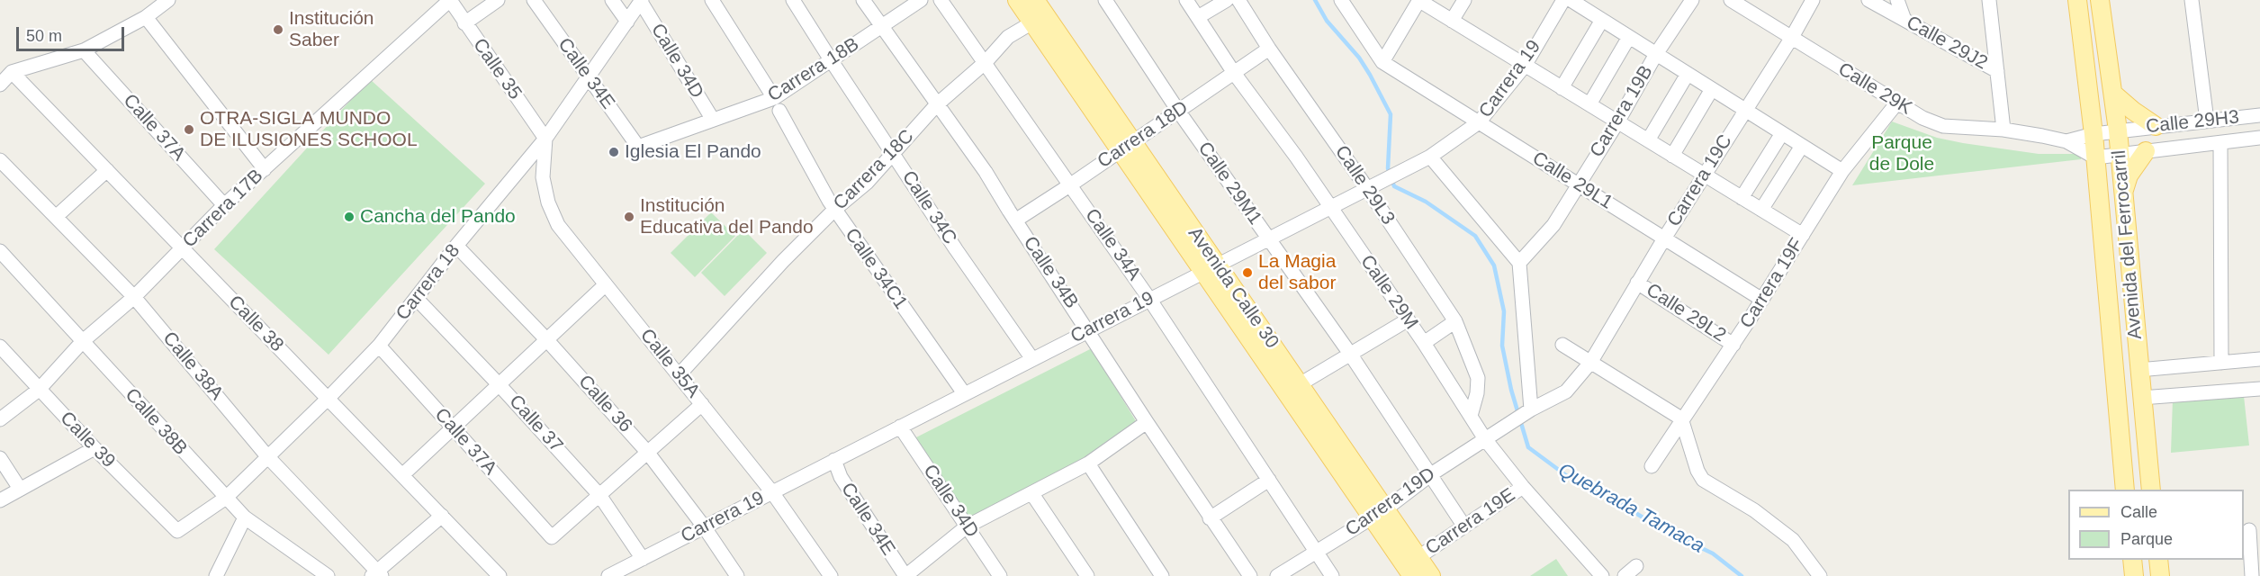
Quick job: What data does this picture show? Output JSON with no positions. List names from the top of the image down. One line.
{"streets":{"main road":["Avenida del Ferrocarril","Avenida Calle 30"],"street":["Calle 29J2","Calle 34D","Calle 35","Carrera 18B","Calle 34E","Carrera 19","Calle 29K","Carrera 19B","Calle 29H3","Calle 37A","Carrera 18D","Carrera 18C","Calle 29L1","Carrera 19C","Calle 29M1","Calle 29L3","Calle 34C","Carrera 17B","Calle 34A","Calle 34C1","Calle 34B","Carrera 18","Carrera 19F","Calle 29M","Calle 29L2","Calle 38","Calle 35A","Calle 38A","Calle 36","Calle 38B","Calle 37","Calle 39","Carrera 19D","Carrera 19E"]},"crossings":[["Calle 34D","Carrera 18B"],["Calle 34D","Carrera 19"],["Calle 34D","Carrera 18"],["Calle 35","Carrera 17B"],["Calle 35","Carrera 18"],["Calle 35","Calle 35A"],["Carrera 18B","Calle 34E"],["Carrera 18B","Calle 34C"],["Carrera 18B","Calle 34C1"],["Carrera 18B","Calle 34B"],["Calle 34E","Carrera 19"],["Calle 34E","Carrera 18"],["Carrera 19","Calle 29L1"],["Carrera 19","Calle 29M1"],["Carrera 19","Calle 29L3"],["Carrera 19","Calle 34C"],["Carrera 19","Calle 34A"],["Carrera 19","Calle 34C1"],["Carrera 19","Calle 34B"],["Carrera 19","Avenida Calle 30"],["Carrera 19","Calle 29M"],["Carrera 19","Calle 35A"],["Carrera 19","Calle 36"],["Carrera 19","Calle 37"],["Calle 29K","Calle 29H3"],["Calle 29K","Carrera 19C"],["Calle 29K","Avenida del Ferrocarril"],["Calle 29K","Carrera 19F"],["Carrera 19B","Calle 29L1"],["Calle 29H3","Avenida del Ferrocarril"],["Calle 37A","Carrera 17B"],["Calle 37A","Carrera 18"],["Calle 37A","Calle 37"],["Carrera 18D","Calle 29M1"],["Carrera 18D","Calle 29L3"],["Carrera 18D","Calle 34A"],["Carrera 18D","Calle 34B"],["Carrera 18D","Avenida Calle 30"],["Carrera 18D","Calle 29M"],["Carrera 18C","Calle 34C"],["Carrera 18C","Calle 34A"],["Carrera 18C","Calle 34C1"],["Carrera 18C","Calle 34B"],["Carrera 18C","Avenida Calle 30"],["Carrera 18C","Calle 35A"],["Calle 29L1","Carrera 19C"],["Calle 29L1","Carrera 19F"],["Carrera 19C","Calle 29L2"],["Carrera 19C","Carrera 19D"],["Calle 29M1","Carrera 19D"],["Calle 29M1","Carrera 19E"],["Calle 29L3","Calle 29M"],["Carrera 17B","Calle 38"],["Carrera 17B","Calle 38A"],["Carrera 17B","Calle 38B"],["Carrera 17B","Calle 39"],["Calle 34A","Carrera 19D"],["Carrera 18","Calle 38"],["Carrera 18","Calle 35A"],["Carrera 18","Calle 38A"],["Carrera 18","Calle 36"],["Carrera 18","Calle 38B"],["Carrera 18","Calle 37"],["Carrera 18","Calle 39"],["Carrera 19F","Calle 29L2"],["Avenida Calle 30","Carrera 19D"],["Avenida Calle 30","Carrera 19E"],["Calle 29M","Carrera 19D"],["Calle 29M","Carrera 19E"]],"water":["Quebrada Tamaca"],"parks":["Parque de Dole"],"places":["Institución Saber","OTRA-SIGLA MUNDO DE ILUSIONES SCHOOL","Iglesia El Pando","Cancha del Pando","Institución Educativa del Pando","La Magia del sabor"],"legend":["Calle","Parque"],"scale_bar":"50 m"}
